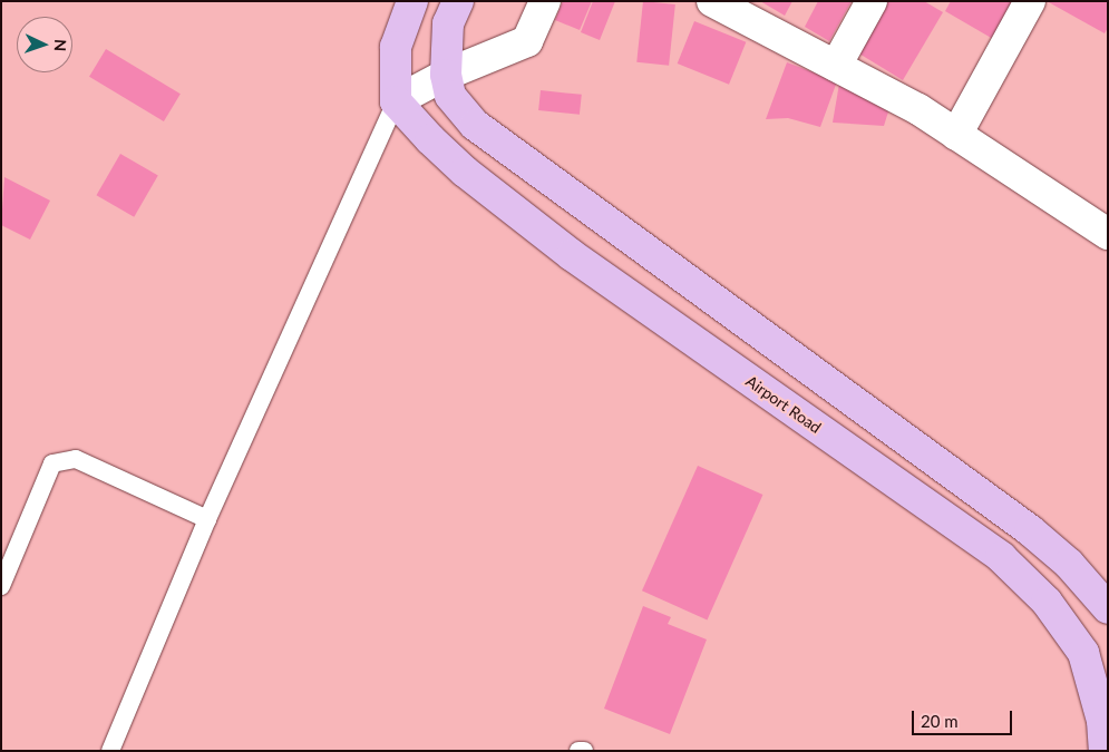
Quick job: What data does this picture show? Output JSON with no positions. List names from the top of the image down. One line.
{"streets":{"main road":["Airport Road"]},"scale_bar":"20 m","north":"right"}
